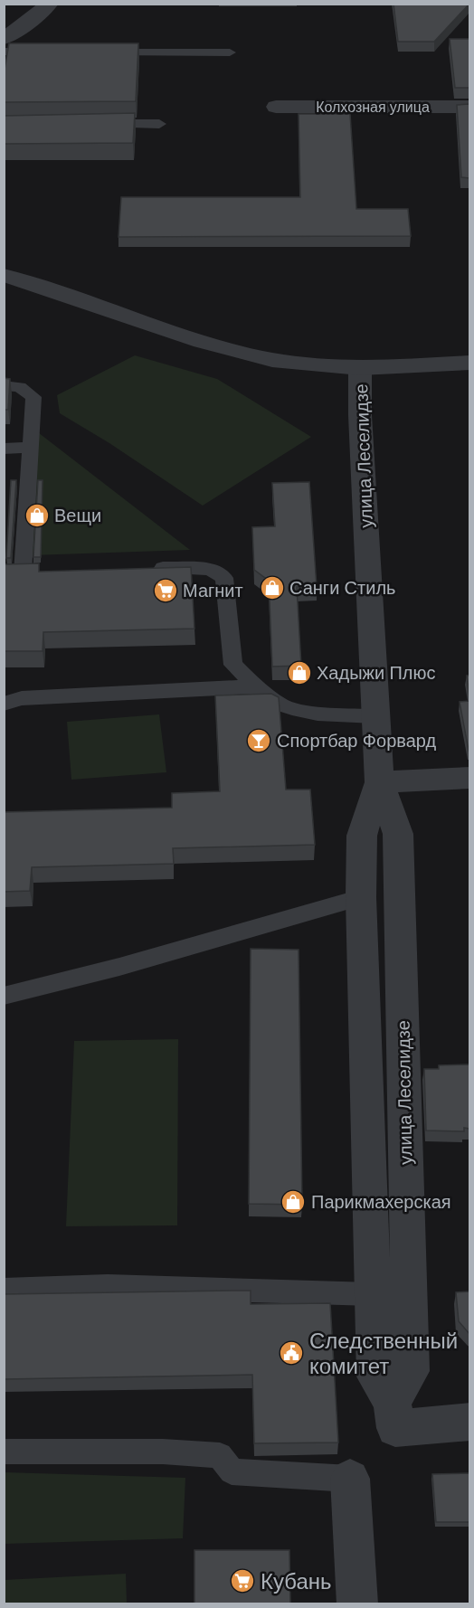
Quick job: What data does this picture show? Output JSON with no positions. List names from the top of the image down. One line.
{"streets":{"street":["Колхозная улица","улица Леселидзе"]},"places":{"shop":["Вещи","Санги Стиль","Хадыжи Плюс","Парикмахерская"],"supermarket":["Магнит","Кубань"],"bar":["Спортбар Форвард"],"public building":["Следственный комитет"]}}
